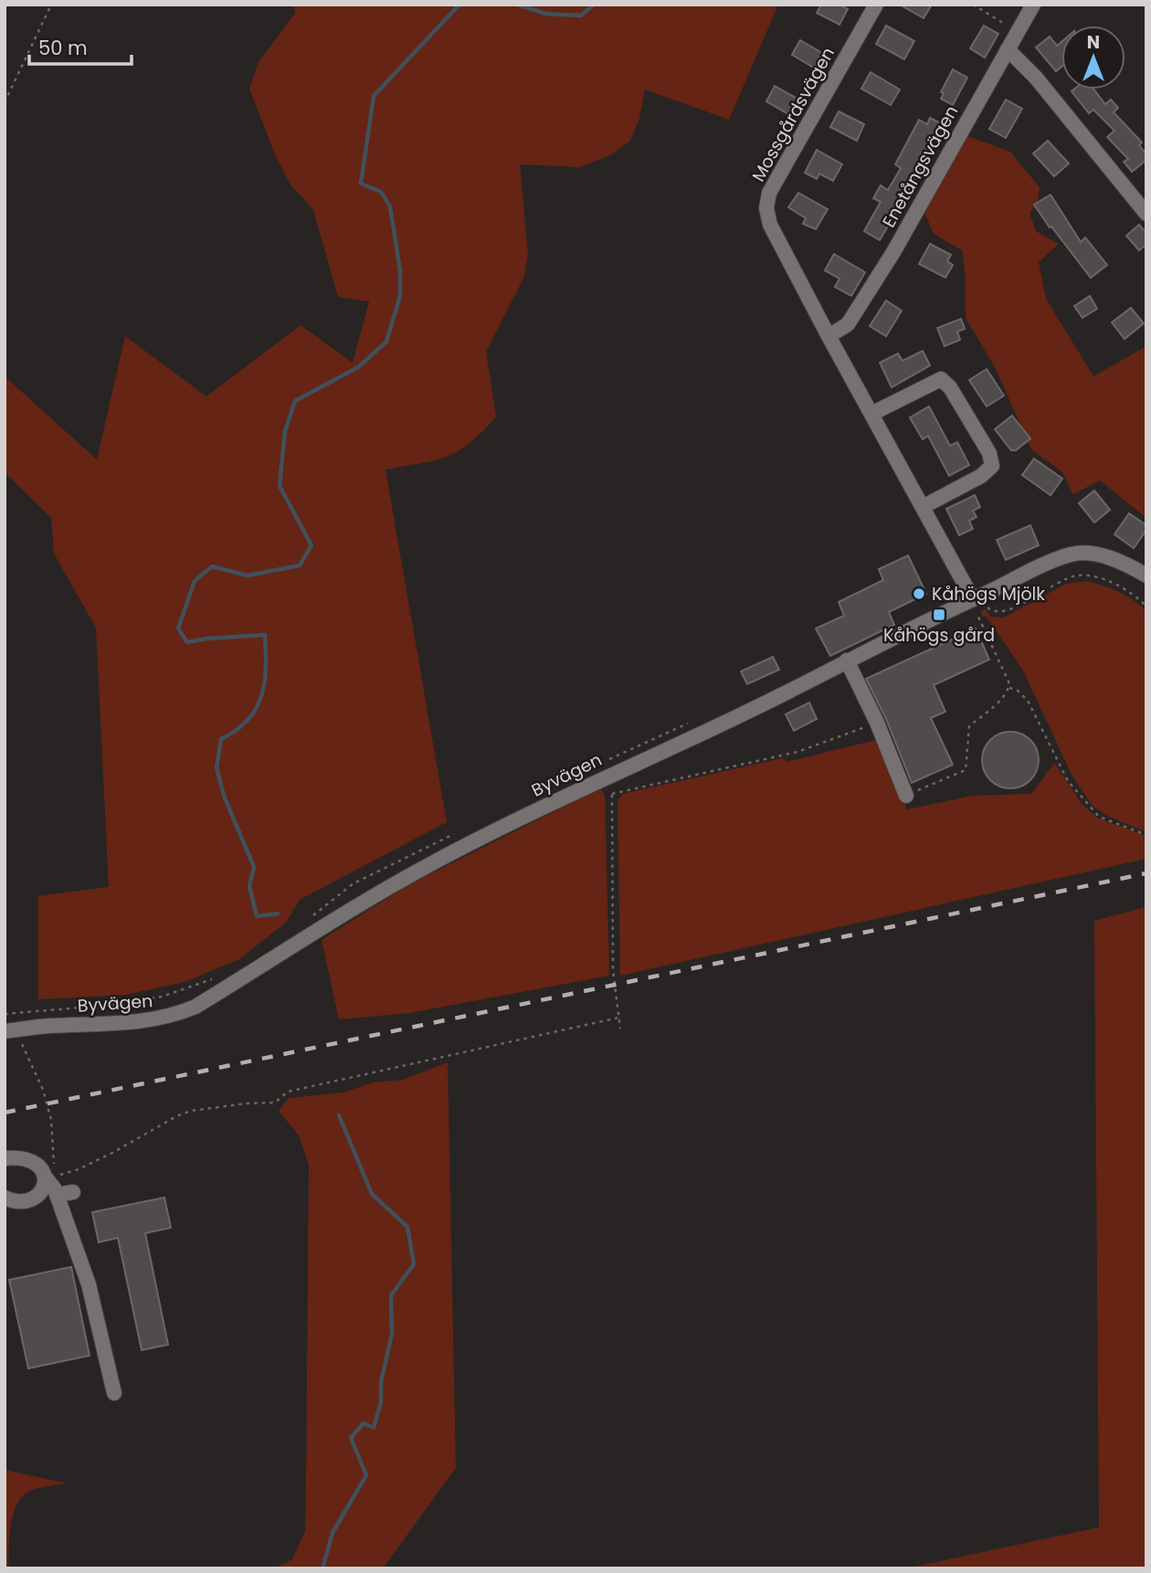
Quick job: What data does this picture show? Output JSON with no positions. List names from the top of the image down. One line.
{"streets":{"street":["Mossgårdsvägen","Enetångsvägen","Byvägen"]},"crossings":[["Mossgårdsvägen","Enetångsvägen"],["Mossgårdsvägen","Byvägen"]],"places":{"other":["Kåhögs Mjölk"],"transit":["Kåhögs gård"]},"scale_bar":"50 m","north":"top"}
